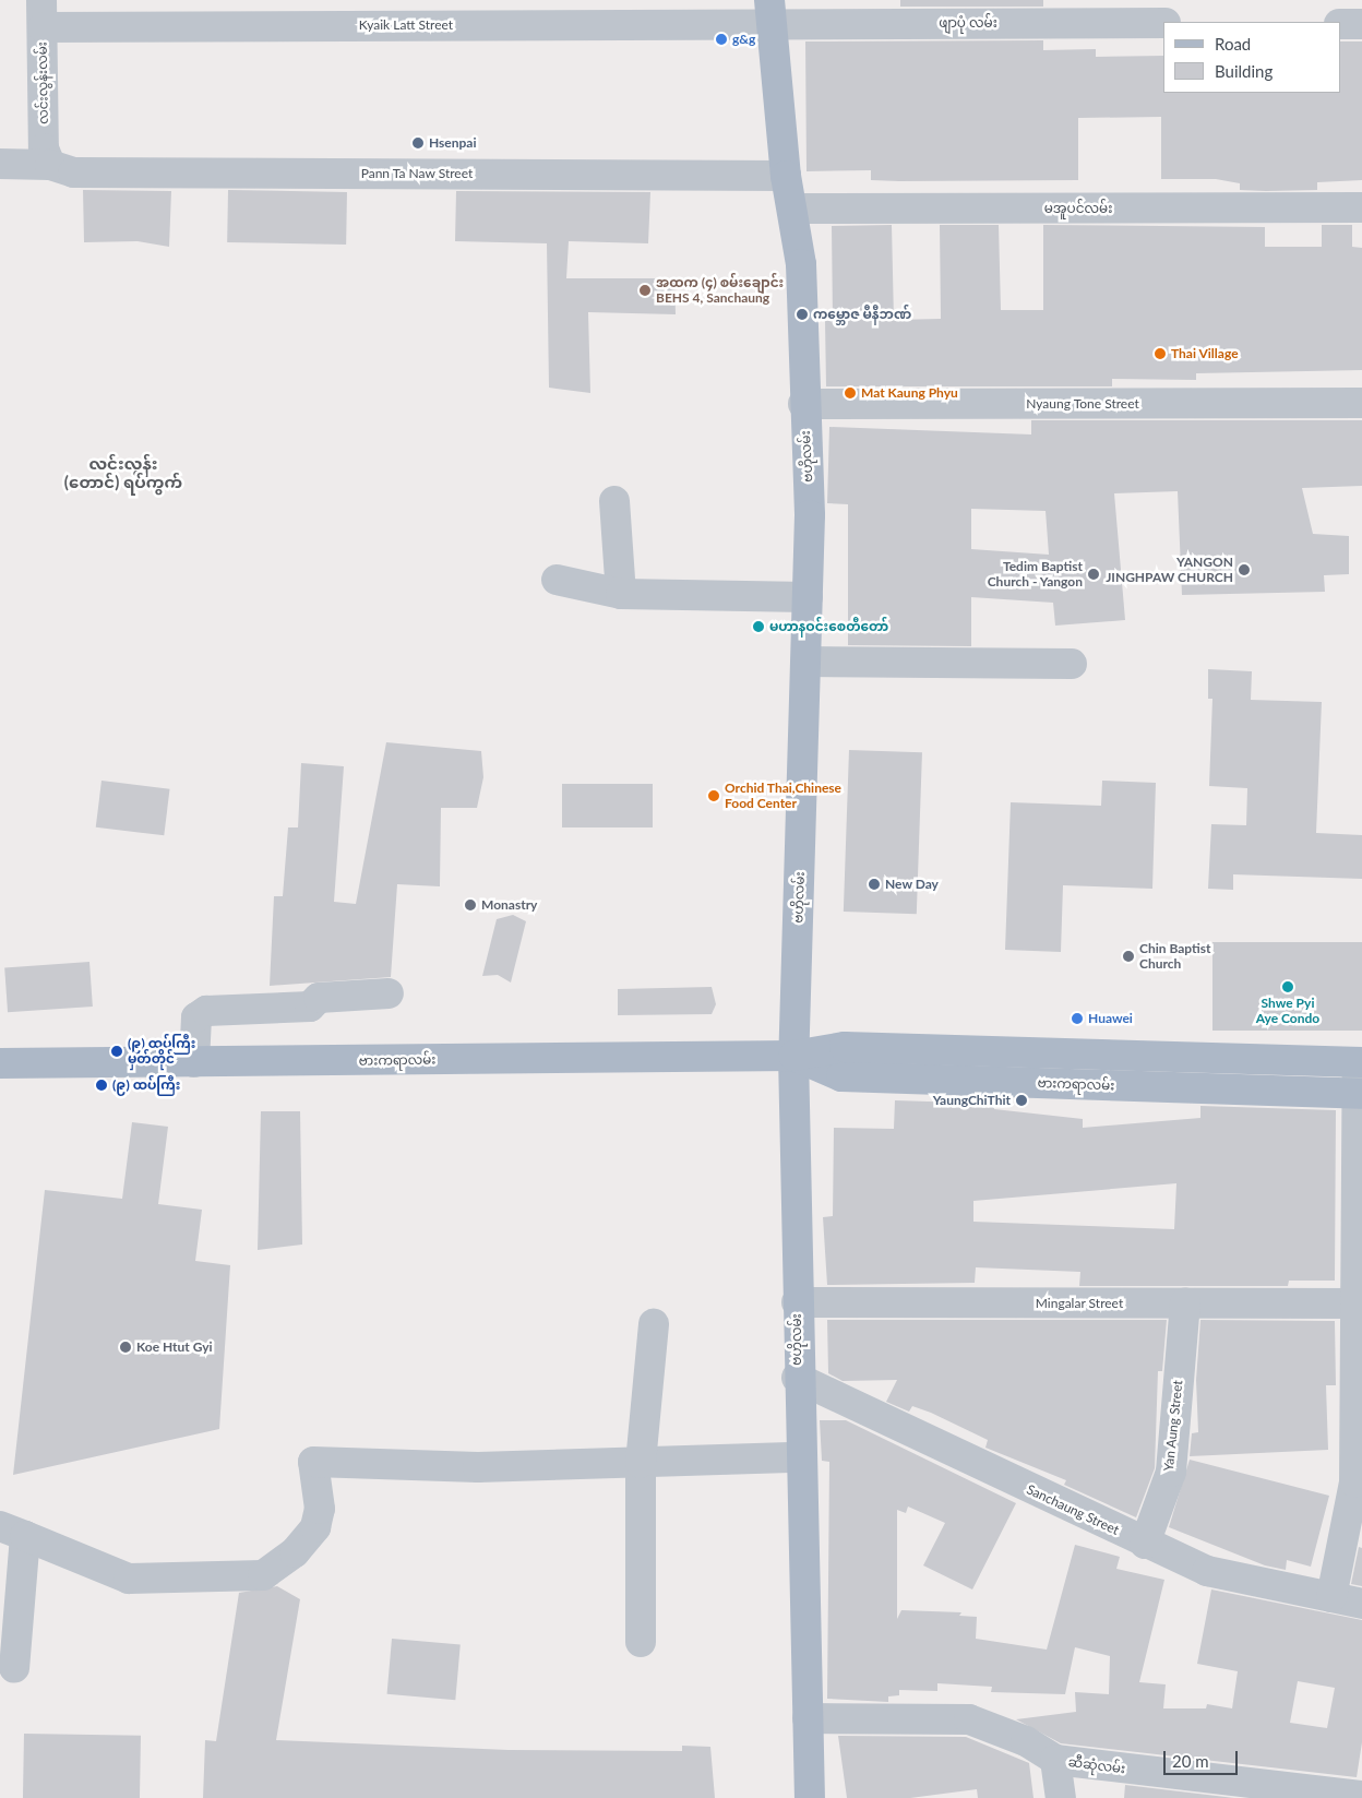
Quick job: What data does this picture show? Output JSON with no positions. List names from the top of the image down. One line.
{"streets":{"main road":["ဗဟိုလမ်း","ဗားကရာလမ်း"],"street":["ဖျာပုံ လမ်း","Kyaik Latt Street","လင်းလွန်းလမ်း","Pann Ta Naw Street","မအူပင်လမ်း","Nyaung Tone Street","Mingalar Street","Yan Aung Street","Sanchaung Street","ဆီဆုံလမ်း"]},"crossings":[["ဖျာပုံ လမ်း","Kyaik Latt Street"],["ဖျာပုံ လမ်း","ဗဟိုလမ်း"],["Kyaik Latt Street","လင်းလွန်းလမ်း"],["Kyaik Latt Street","ဗဟိုလမ်း"],["လင်းလွန်းလမ်း","Pann Ta Naw Street"],["Pann Ta Naw Street","ဗဟိုလမ်း"],["မအူပင်လမ်း","ဗဟိုလမ်း"],["Nyaung Tone Street","ဗဟိုလမ်း"],["ဗဟိုလမ်း","ဗားကရာလမ်း"],["ဗဟိုလမ်း","Mingalar Street"],["ဗဟိုလမ်း","Sanchaung Street"],["ဗဟိုလမ်း","ဆီဆုံလမ်း"],["Mingalar Street","Yan Aung Street"],["Yan Aung Street","Sanchaung Street"]],"districts":["လင်းလွန်း (တောင်) ရပ်ကွက်"],"places":["g&g","Hsenpai","အထက (၄) စမ်းချောင်း BEHS 4, Sanchaung","ကမ္ဘောဇ မီနီဘဏ်","Thai Village","Mat Kaung Phyu","YANGON JINGHPAW CHURCH","Tedim Baptist Church - Yangon","မဟာနဝင်းစေတီတော်","Orchid Thai,Chinese Food Center","New Day","Monastry","Chin Baptist Church","Shwe Pyi Aye Condo","Huawei","(၉) ထပ်ကြီး မှတ်တိုင်","(၉) ထပ်ကြီး","YaungChiThit","Koe Htut Gyi"],"legend":["Road","Building"],"scale_bar":"20 m"}
